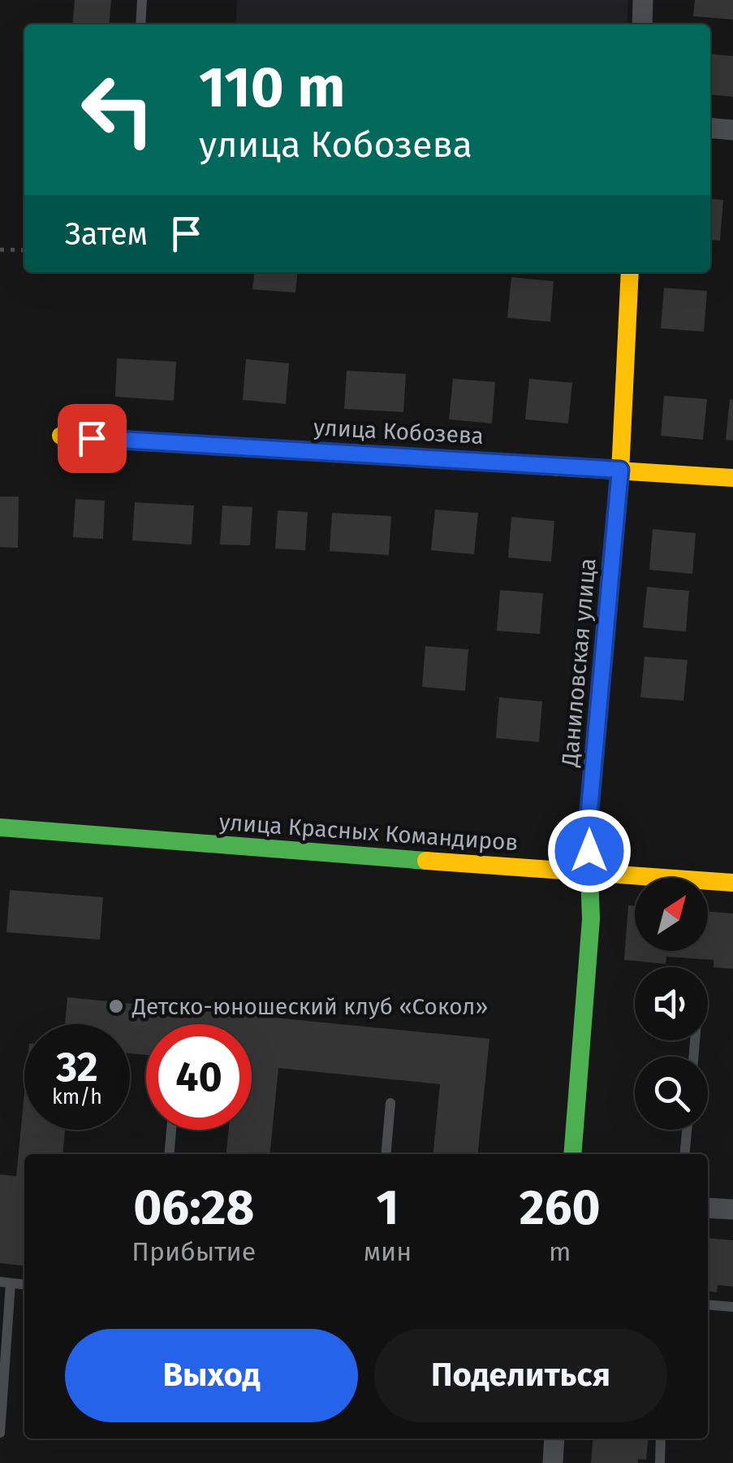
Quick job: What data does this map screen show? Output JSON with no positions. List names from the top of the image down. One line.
{"streets":{"street":["улица Кобозева","Даниловская улица","улица Красных Командиров"]},"crossings":[["улица Кобозева","Даниловская улица"],["Даниловская улица","улица Красных Командиров"]],"places":["Детско-юношеский клуб «Сокол»"],"north":"top right","page":{"turn":["110 m","улица Кобозева"],"then":"Затем","speed":"32 km/h","limit":"40","eta":["06:28","Прибытие","1","мин","260","m"],"buttons":["Выход","Поделиться"]}}
